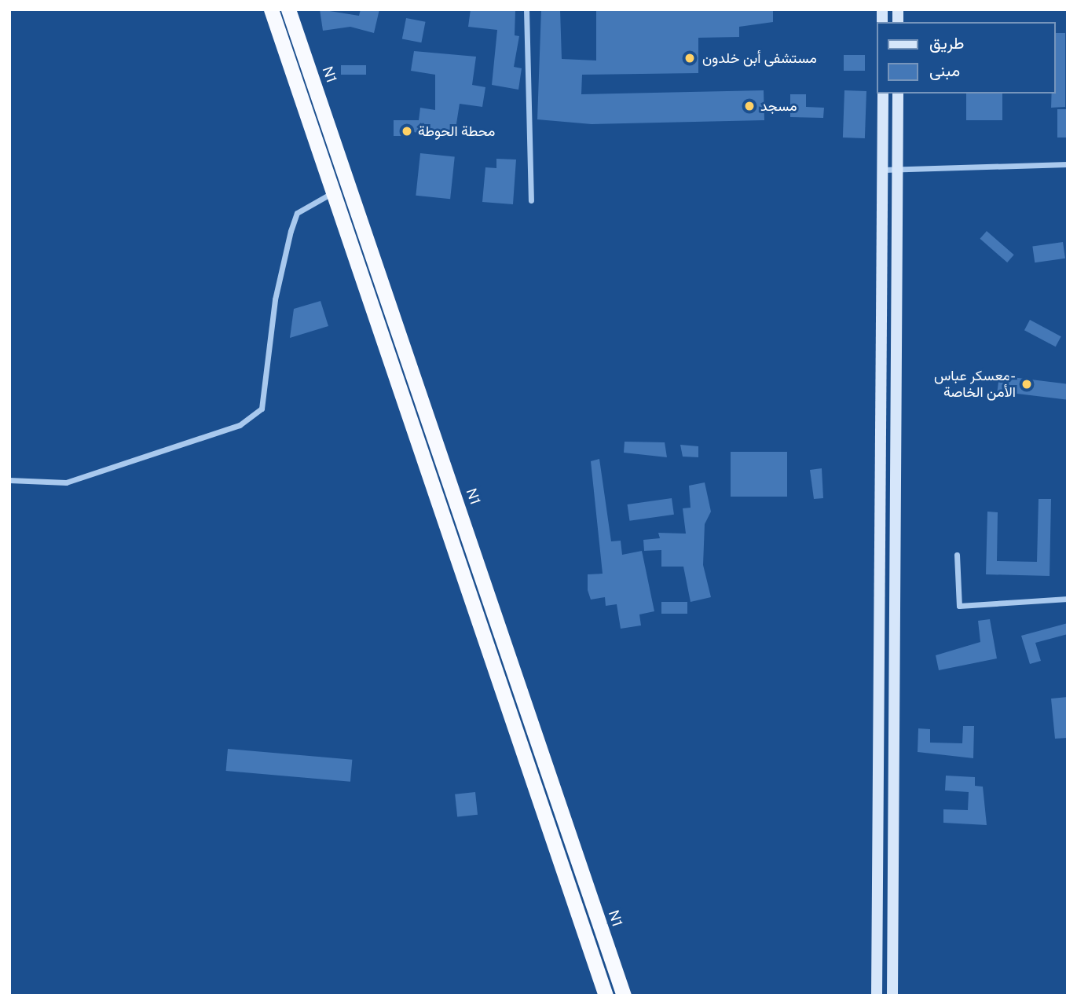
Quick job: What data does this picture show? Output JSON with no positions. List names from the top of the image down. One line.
{"streets":{"highway":["N1"]},"places":["مستشفى أبن خلدون","مسجد","محطة الحوطة","معسكر عباس- الأمن الخاصة"],"legend":["طريق","مبنى"]}
